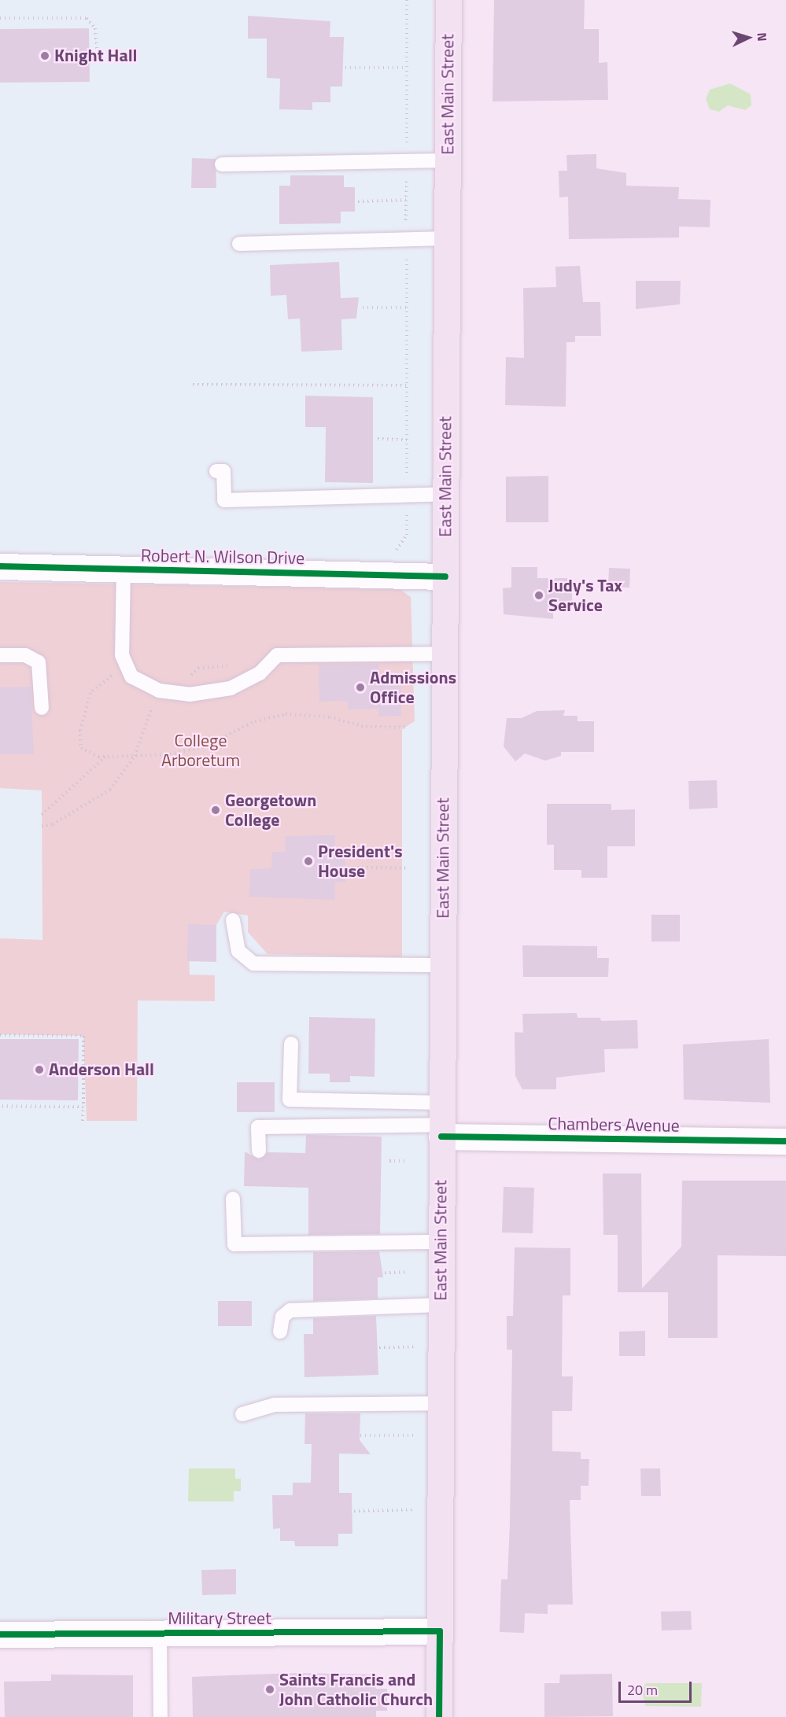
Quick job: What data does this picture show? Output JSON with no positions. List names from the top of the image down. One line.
{"streets":{"main road":["East Main Street"],"street":["Robert N. Wilson Drive","Chambers Avenue","Military Street"]},"crossings":[["East Main Street","Robert N. Wilson Drive"],["East Main Street","Chambers Avenue"],["East Main Street","Military Street"]],"parks":["College Arboretum"],"places":["Knight Hall","Judy's Tax Service","Admissions Office","Georgetown College","President's House","Anderson Hall","Saints Francis and John Catholic Church"],"scale_bar":"20 m","north":"right"}
